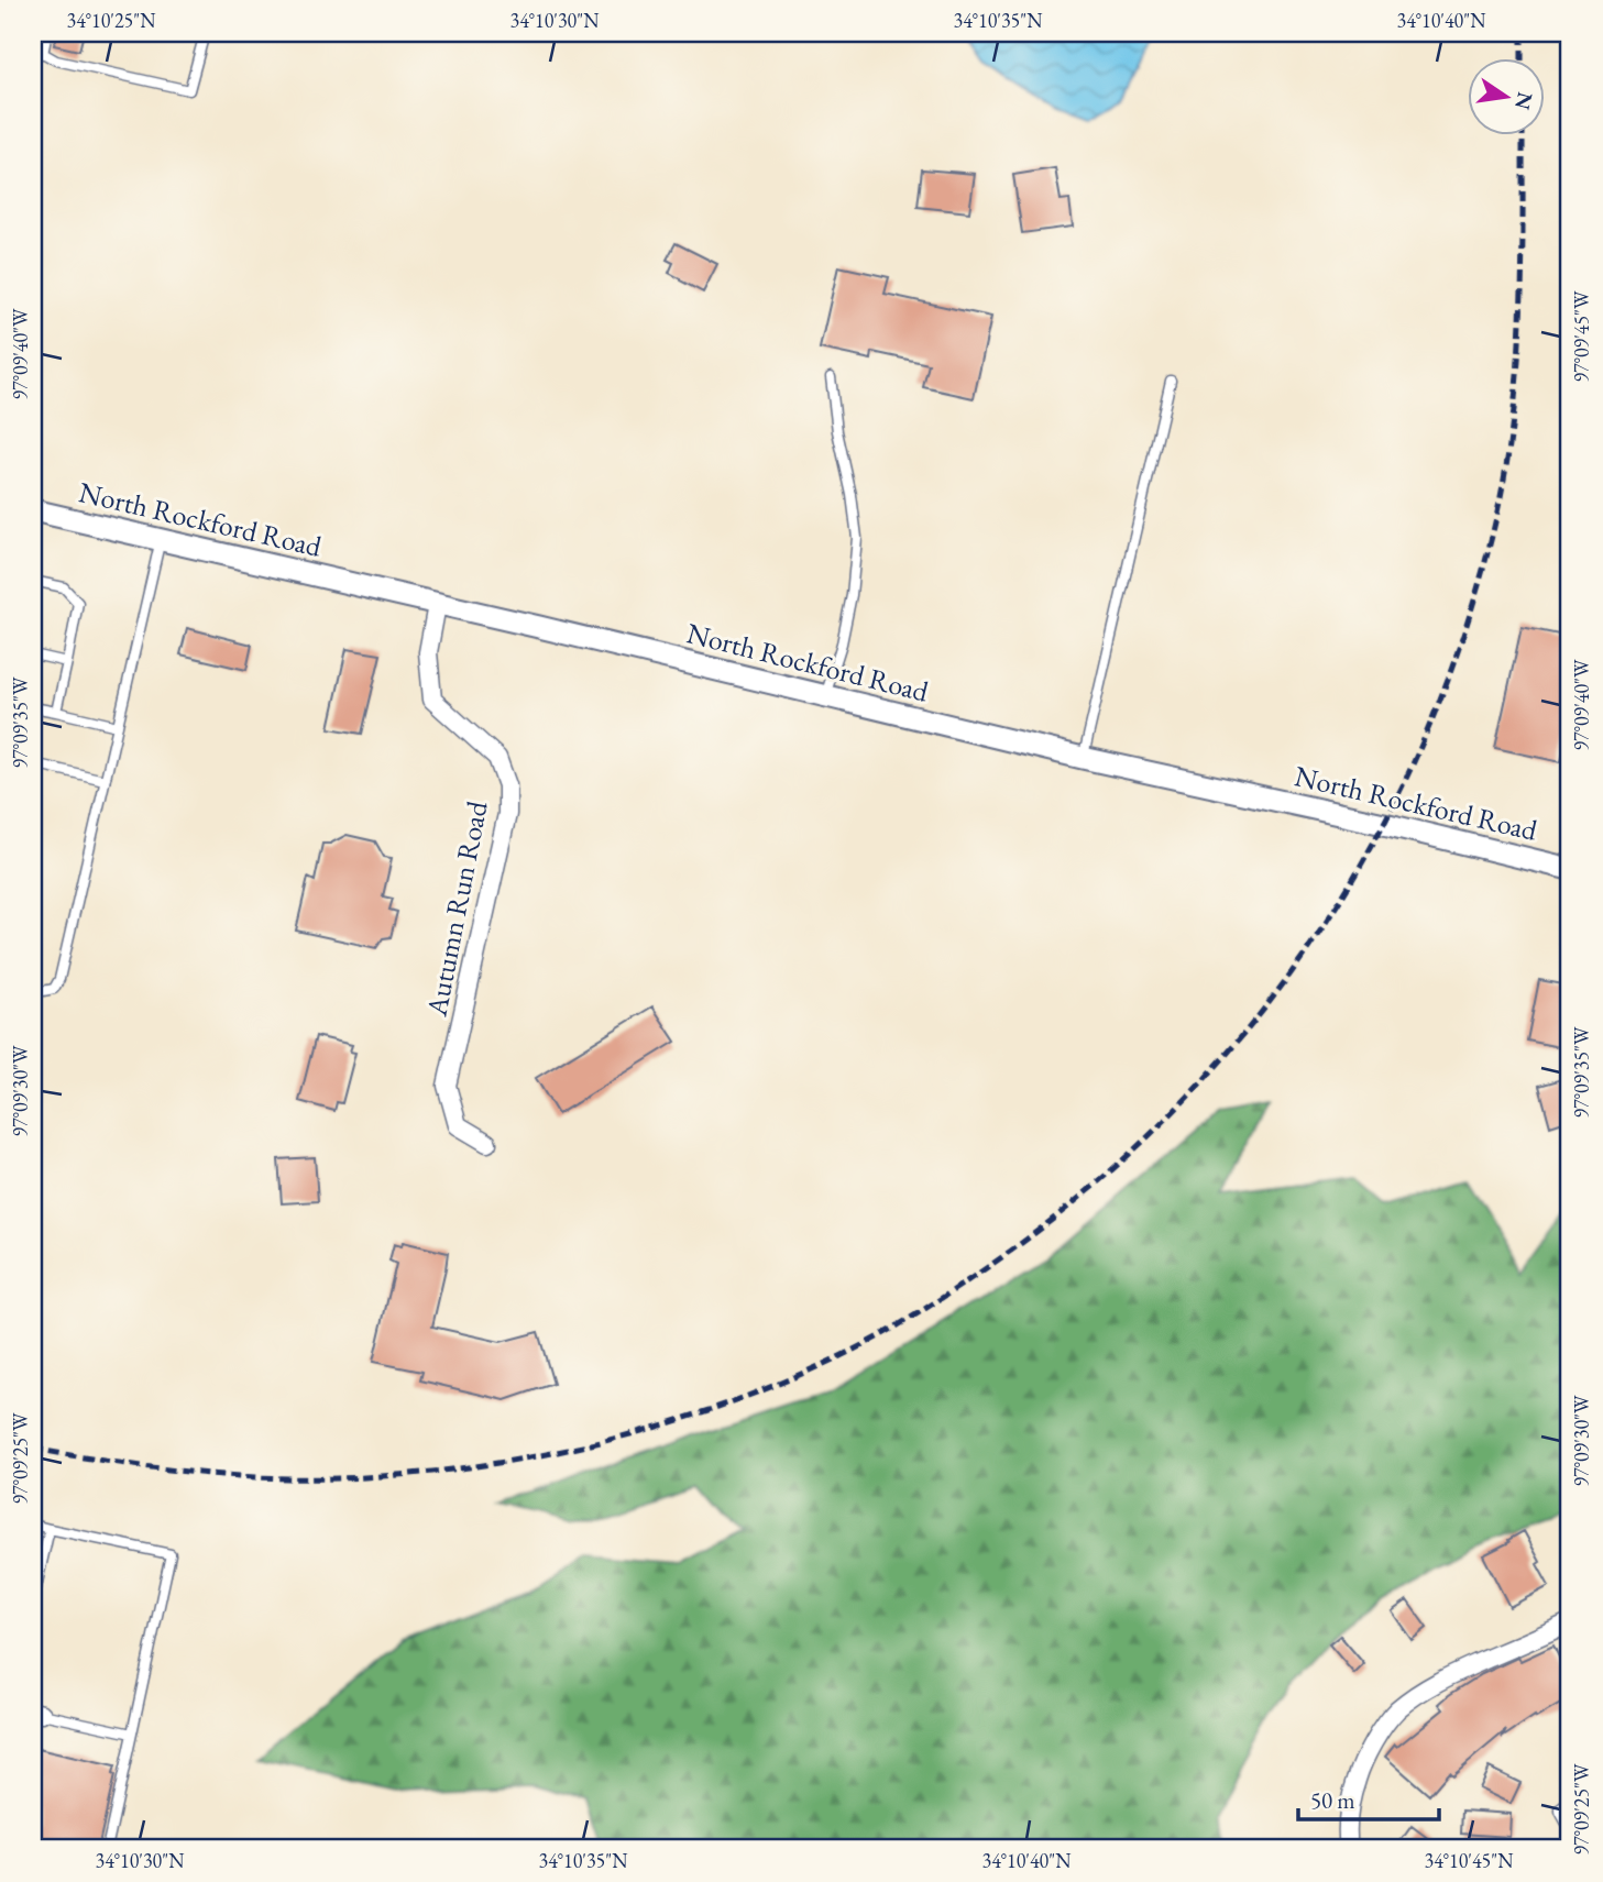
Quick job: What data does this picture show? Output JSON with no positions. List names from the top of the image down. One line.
{"streets":{"street":["North Rockford Road","Autumn Run Road"]},"crossings":[["North Rockford Road","Autumn Run Road"]],"scale_bar":"50 m","north":"right","coordinates":["34°10'25\"N","34°10'30\"N","34°10'35\"N","34°10'40\"N","97°09'45\"W","97°09'40\"W","97°09'35\"W","97°09'30\"W","97°09'25\"W","34°10'45\"N"]}
